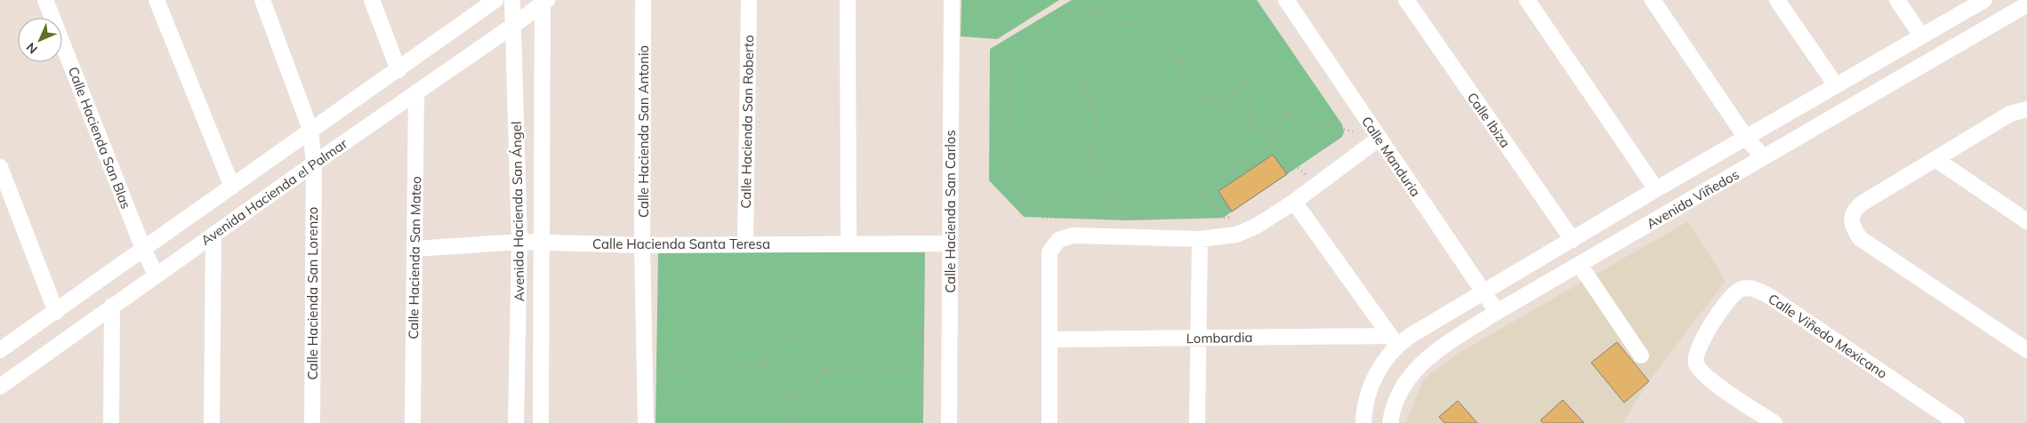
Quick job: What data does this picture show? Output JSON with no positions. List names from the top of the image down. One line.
{"streets":{"street":["Calle Ibiza","Calle Hacienda San Roberto","Calle Hacienda San Antonio","Calle Hacienda San Blas","Calle Manduria","Avenida Hacienda el Palmar","Avenida Viñedos","Avenida Hacienda San Ángel","Calle Hacienda San Carlos","Calle Hacienda Santa Teresa","Calle Hacienda San Mateo","Calle Hacienda San Lorenzo","Calle Viñedo Mexicano","Lombardia"]},"crossings":[["Calle Ibiza","Avenida Viñedos"],["Calle Hacienda San Roberto","Calle Hacienda Santa Teresa"],["Calle Hacienda San Antonio","Calle Hacienda Santa Teresa"],["Calle Hacienda San Blas","Avenida Hacienda el Palmar"],["Calle Manduria","Avenida Viñedos"],["Avenida Hacienda el Palmar","Avenida Hacienda San Ángel"],["Avenida Hacienda el Palmar","Calle Hacienda San Mateo"],["Avenida Hacienda el Palmar","Calle Hacienda San Lorenzo"],["Avenida Viñedos","Lombardia"],["Avenida Hacienda San Ángel","Calle Hacienda Santa Teresa"],["Calle Hacienda San Carlos","Calle Hacienda Santa Teresa"],["Calle Hacienda Santa Teresa","Calle Hacienda San Mateo"]],"north":"bottom left"}
